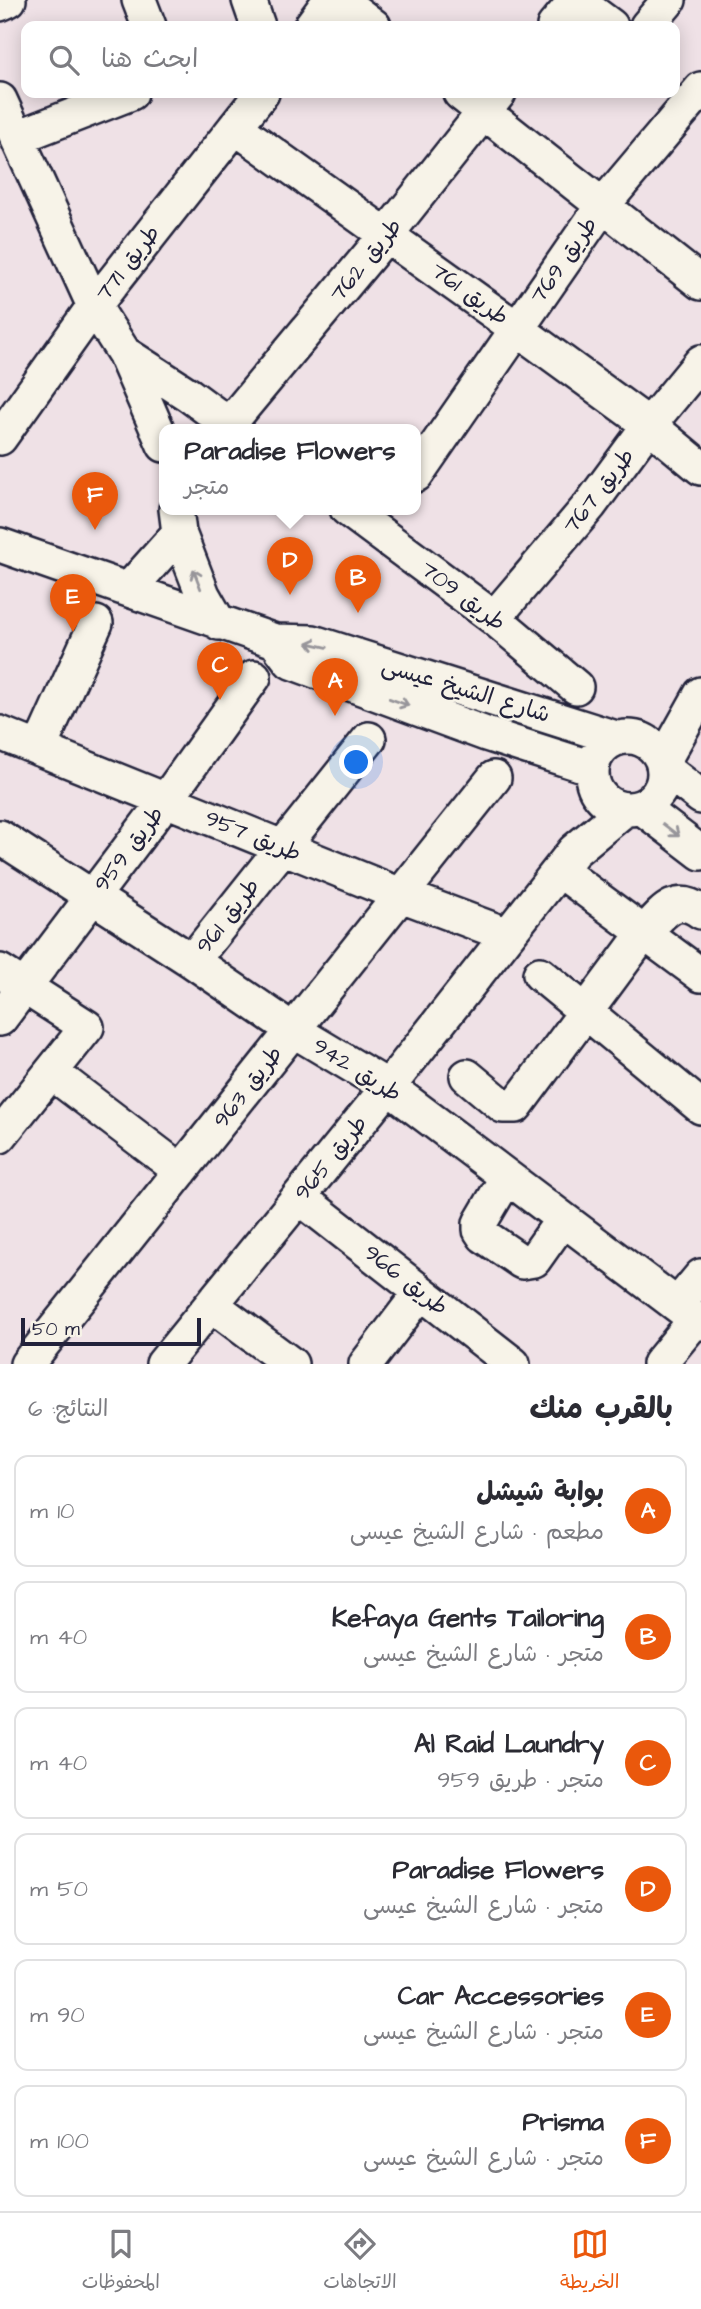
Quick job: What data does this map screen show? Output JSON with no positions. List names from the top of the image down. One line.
{"streets":{"street":["طريق 762","طريق 769","طريق 771","طريق 761","طريق 767","طريق 709","شارع الشيخ عيسى","طريق 957","طريق 959","طريق 961","طريق 942","طريق 963","طريق 965","طريق 966"]},"crossings":[["طريق 762","طريق 761"],["طريق 769","طريق 761"],["طريق 771","طريق 761"],["طريق 761","طريق 767"],["طريق 767","طريق 709"],["شارع الشيخ عيسى","طريق 965"],["طريق 957","طريق 959"],["طريق 957","طريق 961"],["طريق 957","طريق 963"],["طريق 957","طريق 965"],["طريق 959","طريق 942"],["طريق 961","طريق 942"],["طريق 942","طريق 963"],["طريق 942","طريق 965"],["طريق 965","طريق 966"]],"scale_bar":"50 m","page":{"search":"ابحث هنا","popup":["Paradise Flowers","متجر"],"pins":["F","D","B","E","C","A"],"scale":"50 m","heading":["بالقرب منك","النتائج: 6"],"list":[{"mark":"A","name":"بوابة شيشل","note":"مطعم · شارع الشيخ عيسى","value":"10 m"},{"mark":"B","name":"Kefaya Gents Tailoring","note":"متجر · شارع الشيخ عيسى","value":"40 m"},{"mark":"C","name":"Al Raid Laundry","note":"متجر · طريق 959","value":"40 m"},{"mark":"D","name":"Paradise Flowers","note":"متجر · شارع الشيخ عيسى","value":"50 m"},{"mark":"E","name":"Car Accessories","note":"متجر · شارع الشيخ عيسى","value":"90 m"},{"mark":"F","name":"Prisma","note":"متجر · شارع الشيخ عيسى","value":"100 m"}],"nav":["الخريطة","الاتجاهات","المحفوظات"]}}
